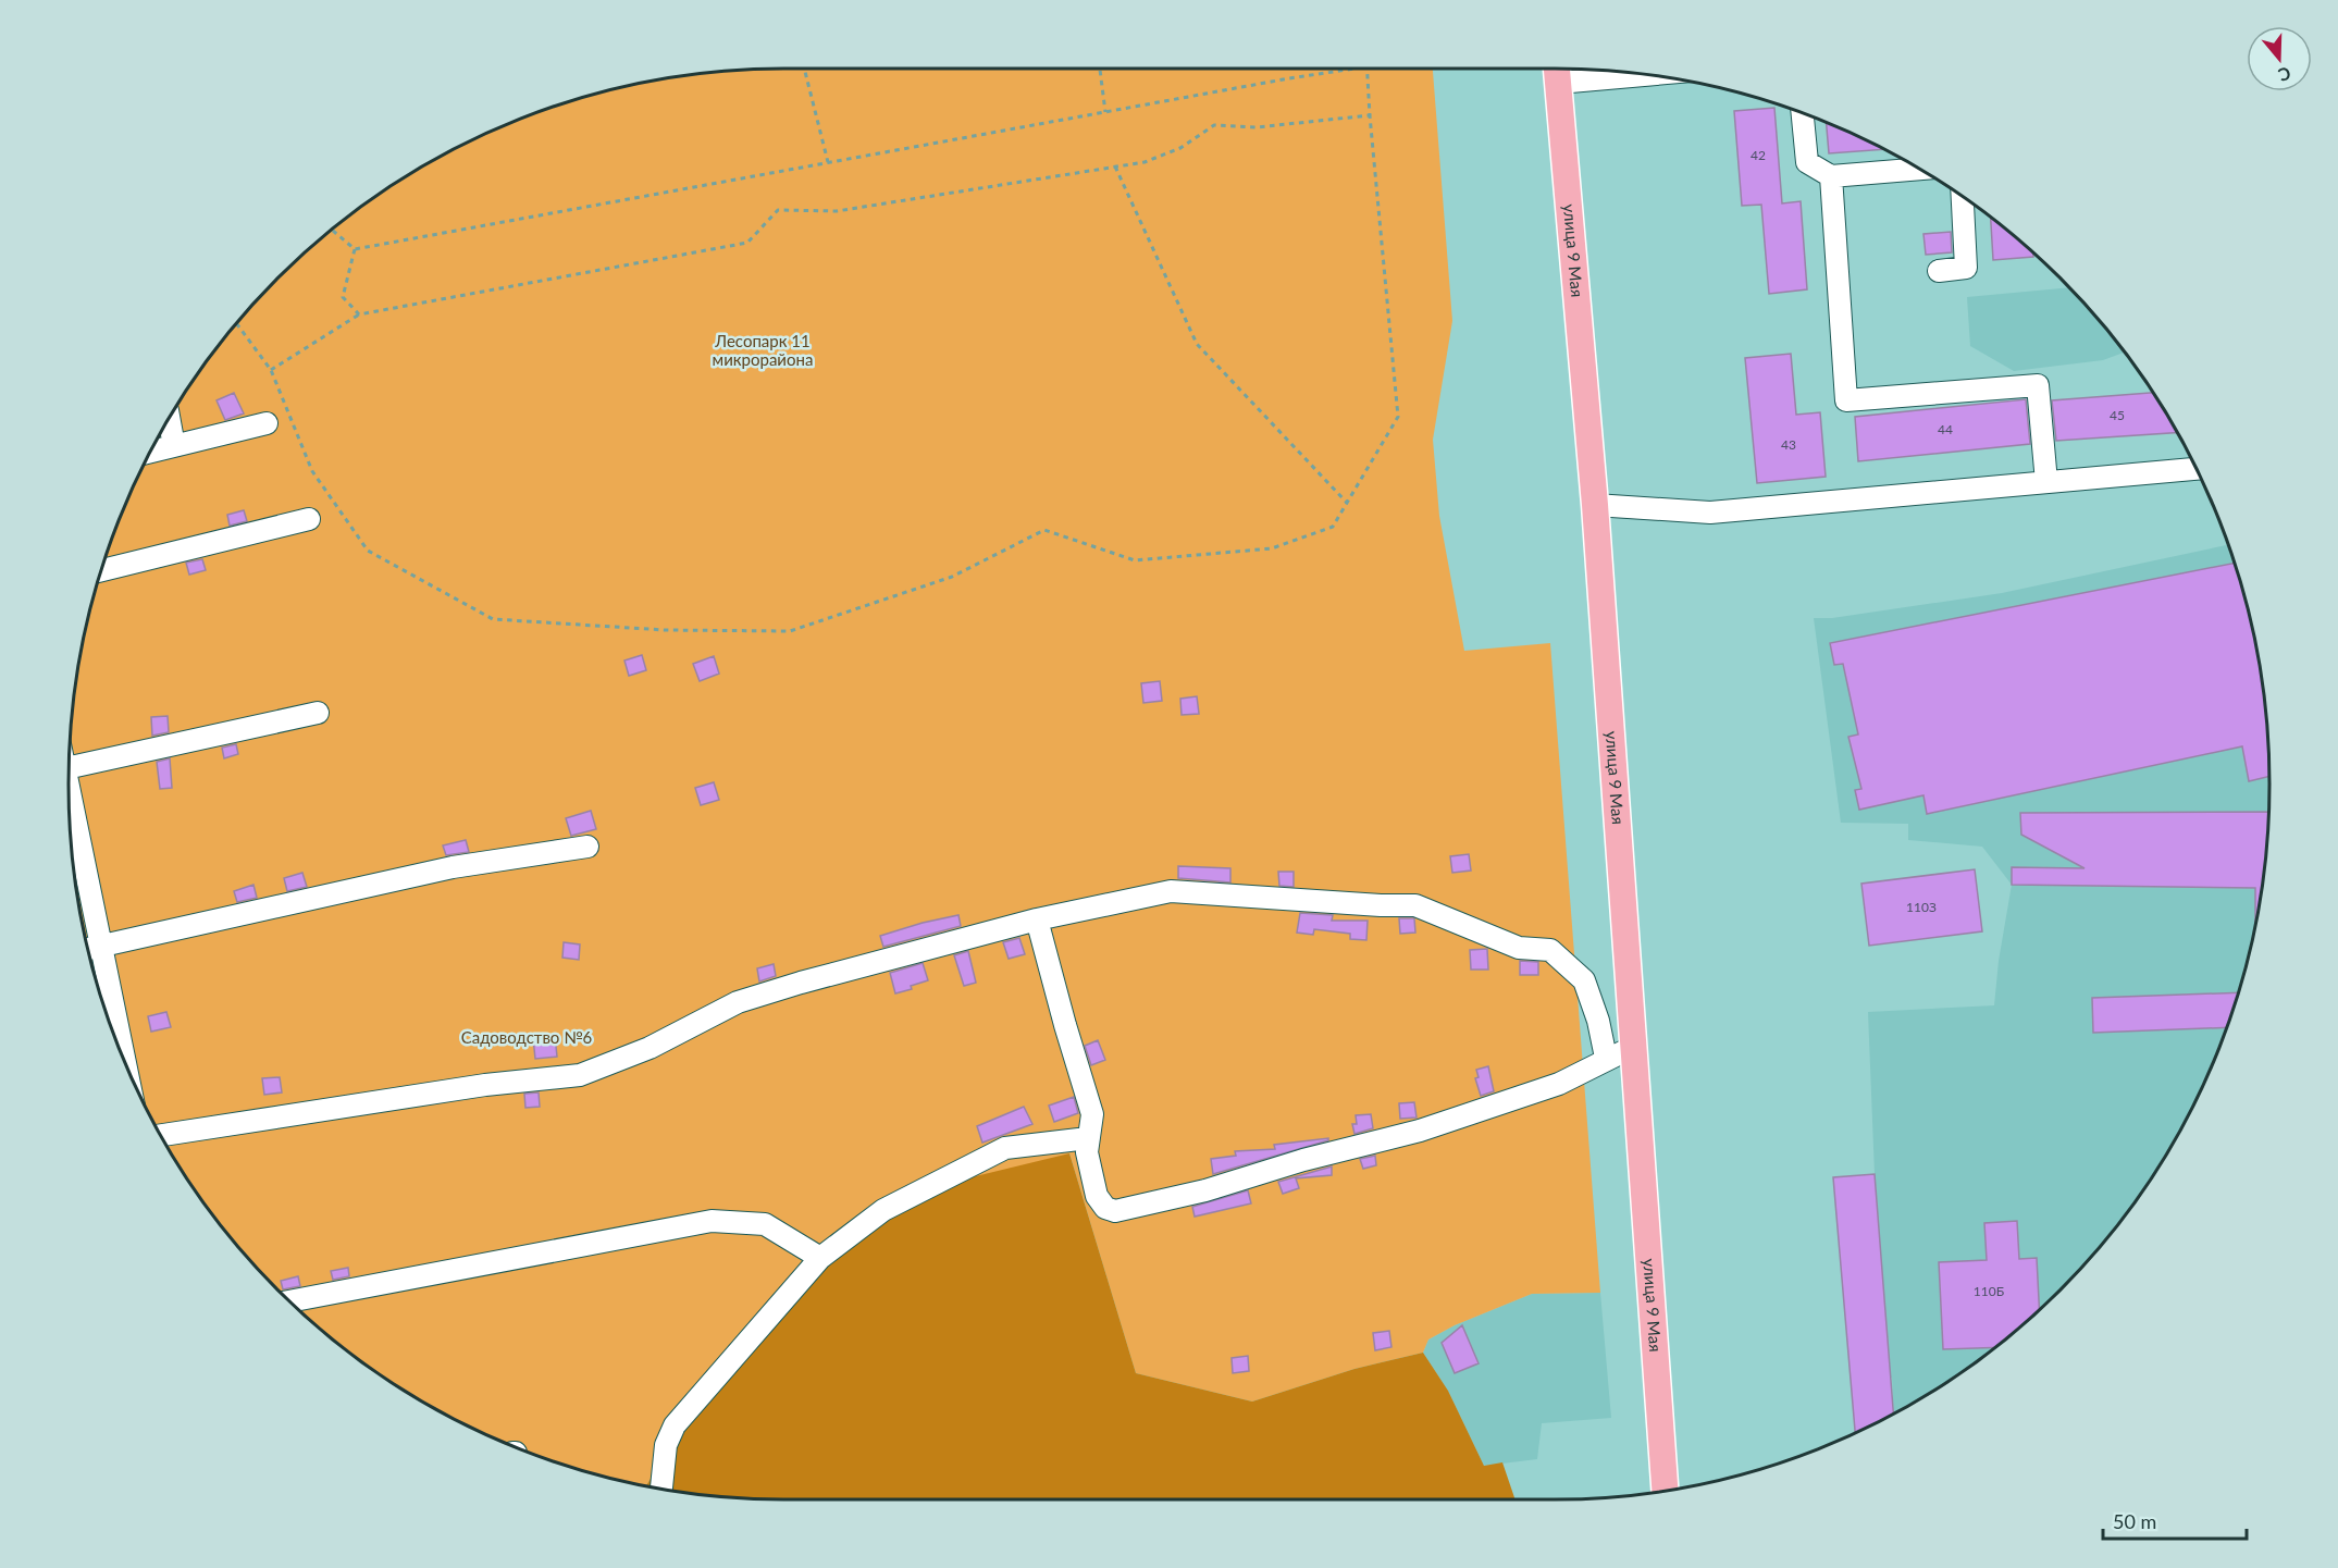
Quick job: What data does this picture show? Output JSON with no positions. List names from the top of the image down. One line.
{"streets":{"main road":["улица 9 Мая"]},"parks":["Лесопарк 11 микрорайона","Садоводство №6"],"house_numbers":["42","45","44","43","110З","110Б"],"scale_bar":"50 m","north":"bottom"}
